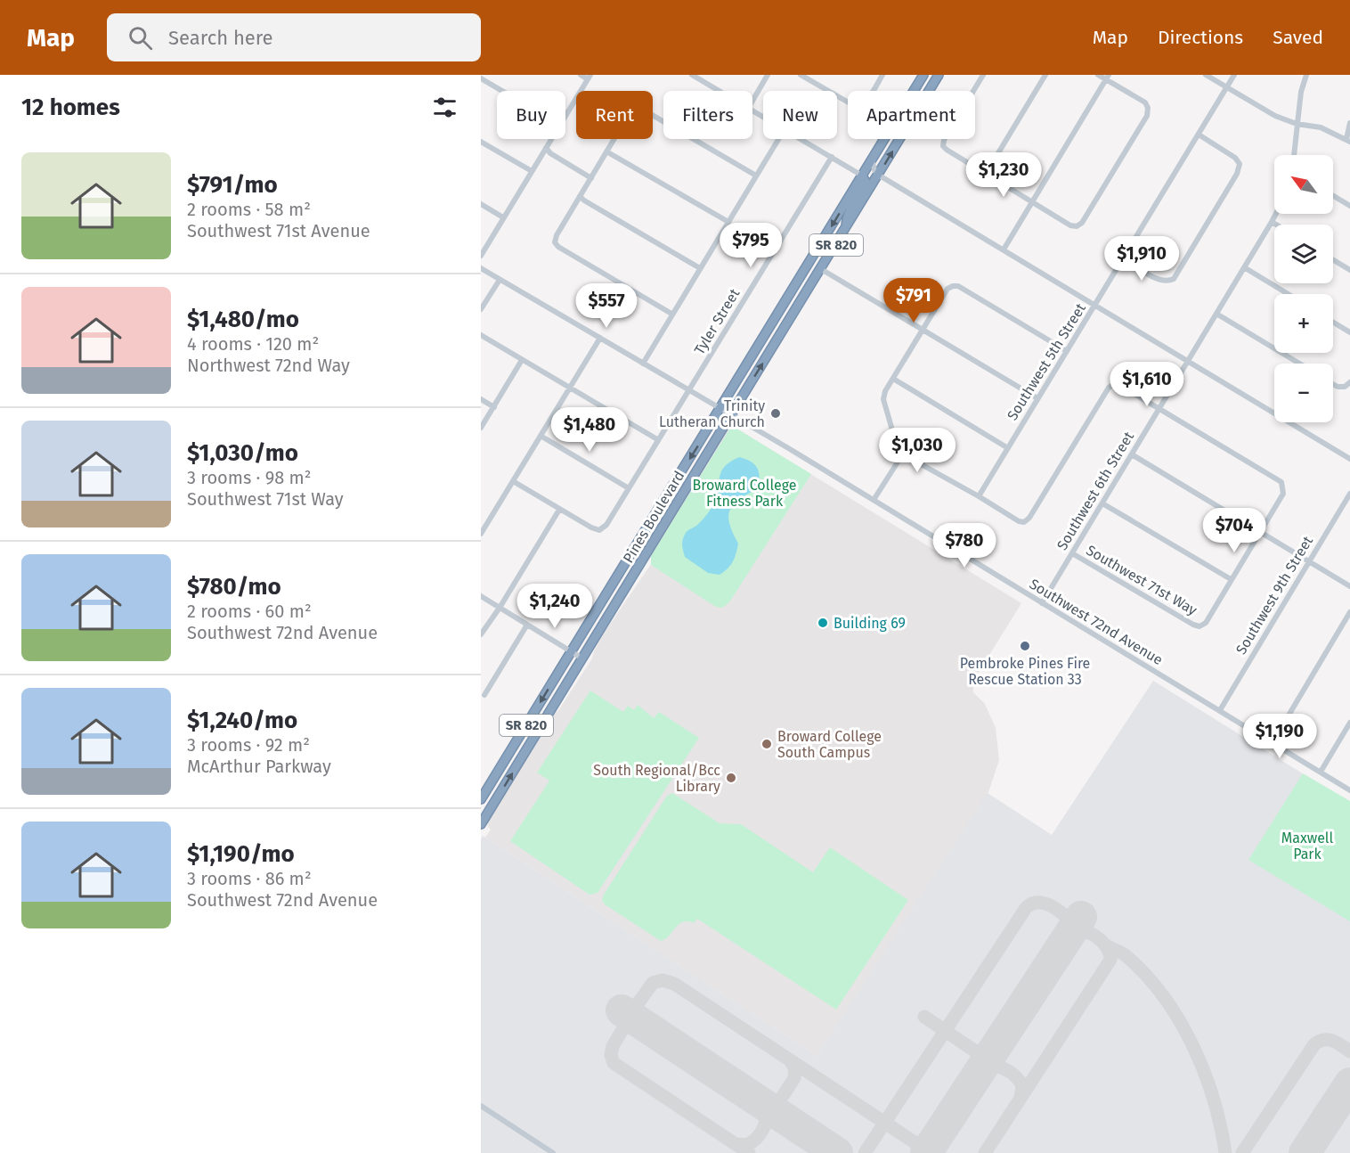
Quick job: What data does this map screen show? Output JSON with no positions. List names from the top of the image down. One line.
{"streets":{"highway":["SR 820","Pines Boulevard"],"street":["Tyler Street","Southwest 5th Street","Southwest 6th Street","Southwest 71st Way","Southwest 9th Street","Southwest 72nd Avenue"]},"crossings":[["SR 820","Pines Boulevard"],["SR 820","Southwest 72nd Avenue"],["Tyler Street","Southwest 72nd Avenue"],["Southwest 6th Street","Southwest 71st Way"],["Southwest 6th Street","Southwest 72nd Avenue"],["Pines Boulevard","Southwest 72nd Avenue"],["Southwest 9th Street","Southwest 72nd Avenue"]],"parks":["Broward College Fitness Park","Maxwell Park"],"places":["Trinity Lutheran Church","Building 69","Pembroke Pines Fire Rescue Station 33","Broward College South Campus","South Regional/Bcc Library"],"north":"top left","page":{"header":"Map","search":"Search here","nav":["Map","Directions","Saved"],"heading":"12 homes","chip":["Buy","Rent","Filters","New","Apartment"],"list":[{"name":"$791/mo","note":"2 rooms · 58 m² · Southwest 71st Avenue"},{"name":"$1,480/mo","note":"4 rooms · 120 m² · Northwest 72nd Way"},{"name":"$1,030/mo","note":"3 rooms · 98 m² · Southwest 71st Way"},{"name":"$780/mo","note":"2 rooms · 60 m² · Southwest 72nd Avenue"},{"name":"$1,240/mo","note":"3 rooms · 92 m² · McArthur Parkway"},{"name":"$1,190/mo","note":"3 rooms · 86 m² · Southwest 72nd Avenue"}],"price":["$1,230","$795","$1,910","$791","$557","$1,610","$1,480","$1,030","$704","$780","$1,240","$1,190"],"map_buttons":["+","−"]}}
